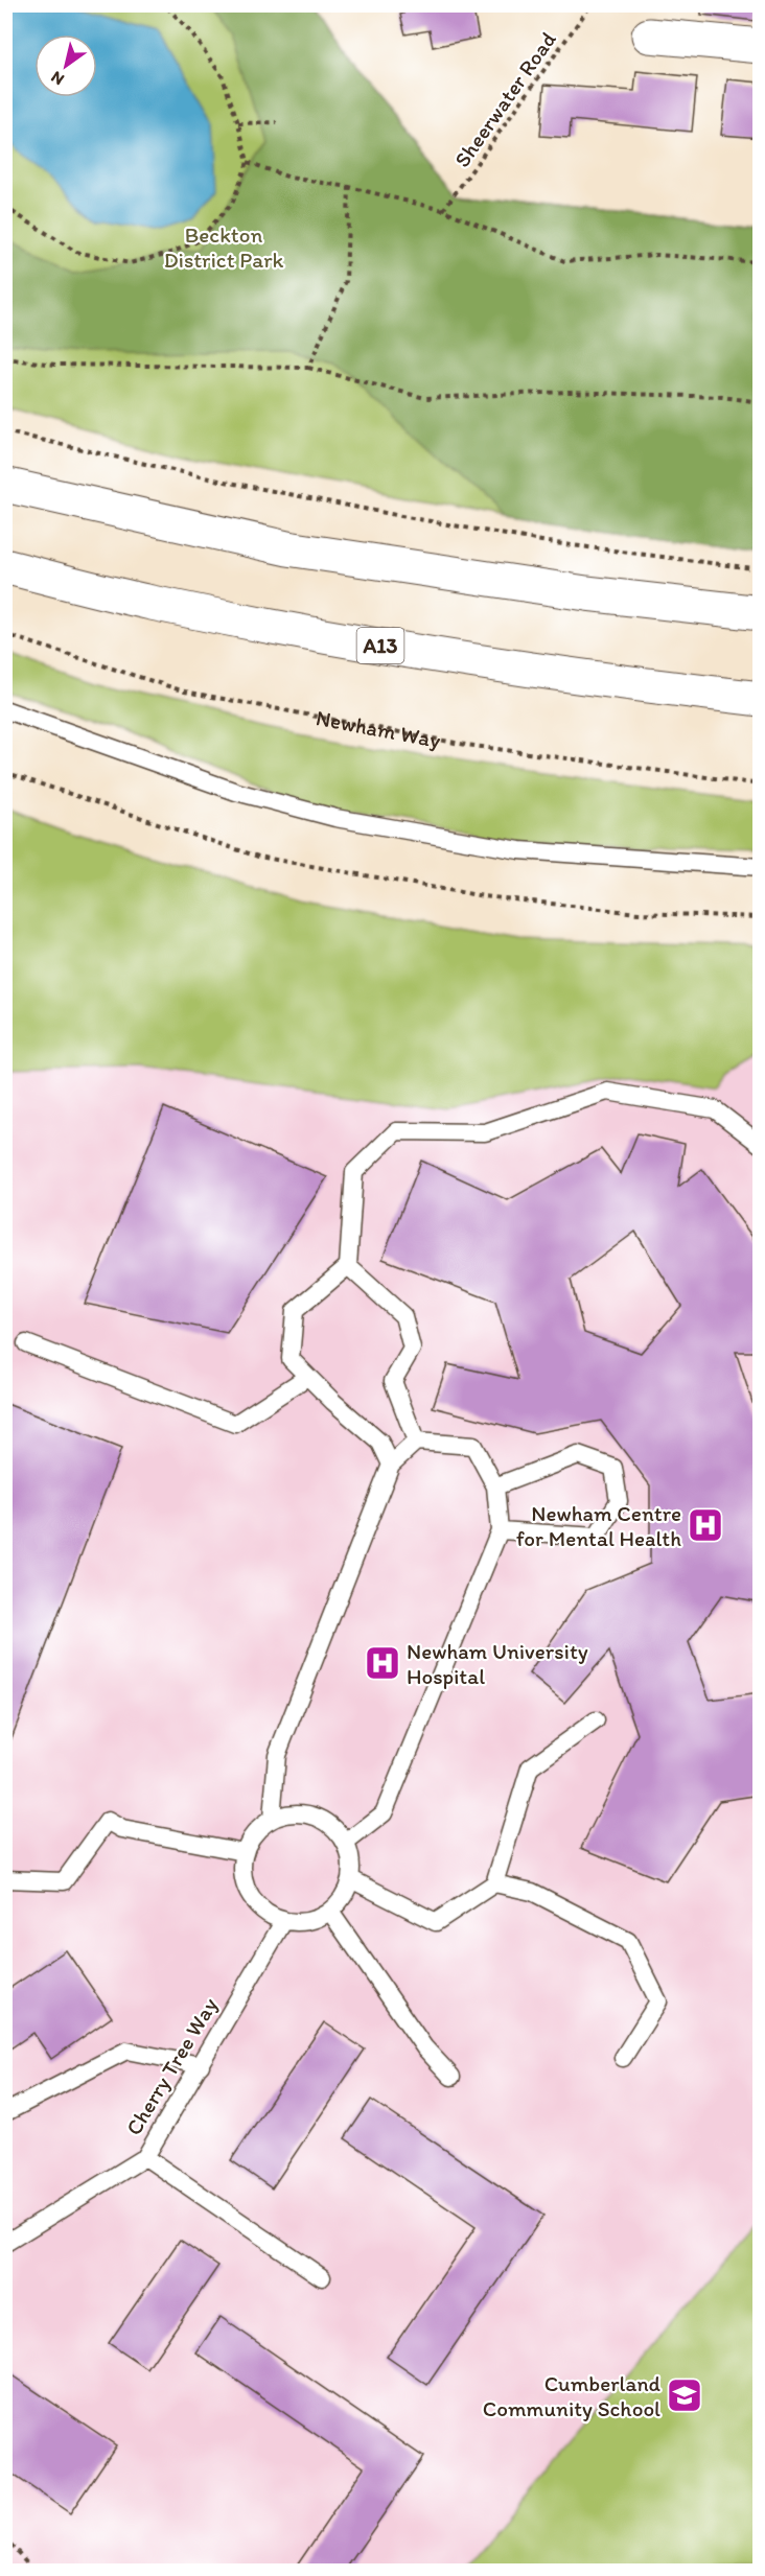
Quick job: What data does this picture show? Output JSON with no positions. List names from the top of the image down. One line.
{"streets":{"main road":["A13"],"lane":["Cherry Tree Way"],"path":["Sheerwater Road","Newham Way"]},"parks":["Beckton District Park"],"places":{"hospital":["Newham Centre for Mental Health","Newham University Hospital"],"school or university":["Cumberland Community School"]},"north":"bottom left"}
